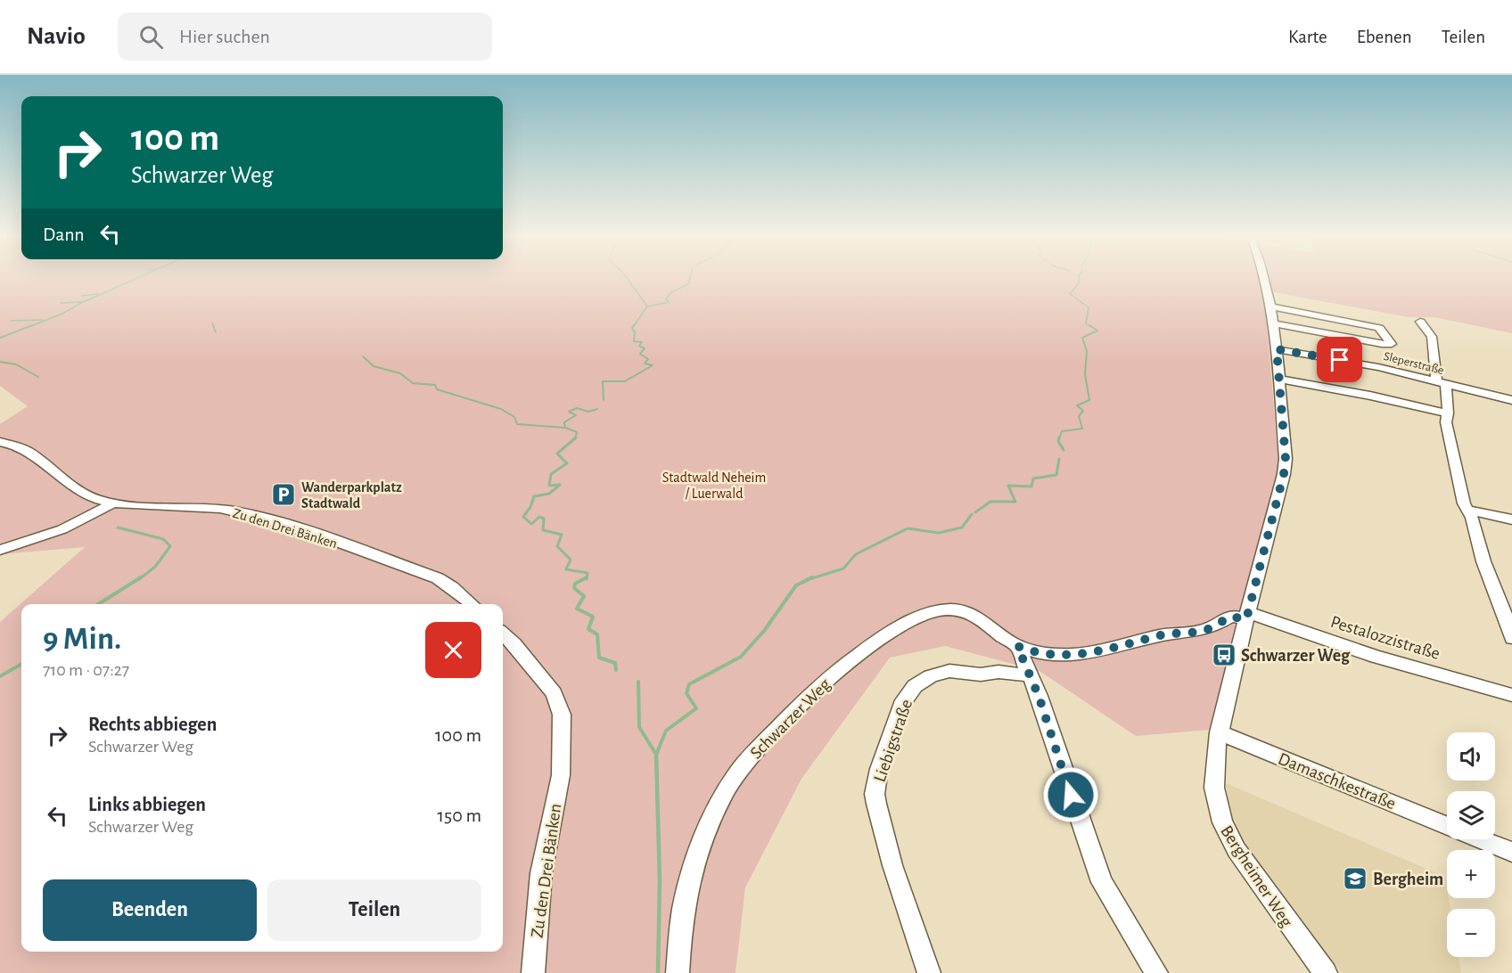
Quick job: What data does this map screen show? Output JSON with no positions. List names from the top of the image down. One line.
{"streets":{"street":["Sleperstraße","Zu den Drei Bänken","Pestalozzistraße","Schwarzer Weg","Liebigstraße","Damaschkestraße","Bergheimer Weg"]},"crossings":[["Pestalozzistraße","Schwarzer Weg"],["Pestalozzistraße","Bergheimer Weg"],["Schwarzer Weg","Liebigstraße"],["Schwarzer Weg","Bergheimer Weg"],["Damaschkestraße","Bergheimer Weg"]],"parks":["Stadtwald Neheim / Luerwald"],"places":{"parking":["Wanderparkplatz Stadtwald"],"bus stop":["Schwarzer Weg"],"school or university":["Bergheim"]},"page":{"header":"Navio","search":"Hier suchen","nav":["Karte","Ebenen","Teilen"],"turn":["100 m","Schwarzer Weg"],"then":"Dann","heading":["9 Min.","710 m · 07:27"],"list":[{"name":"Rechts abbiegen","note":"Schwarzer Weg","value":"100 m"},{"name":"Links abbiegen","note":"Schwarzer Weg","value":"150 m"}],"map_buttons":["+","−"],"buttons":["Beenden","Teilen"]}}
